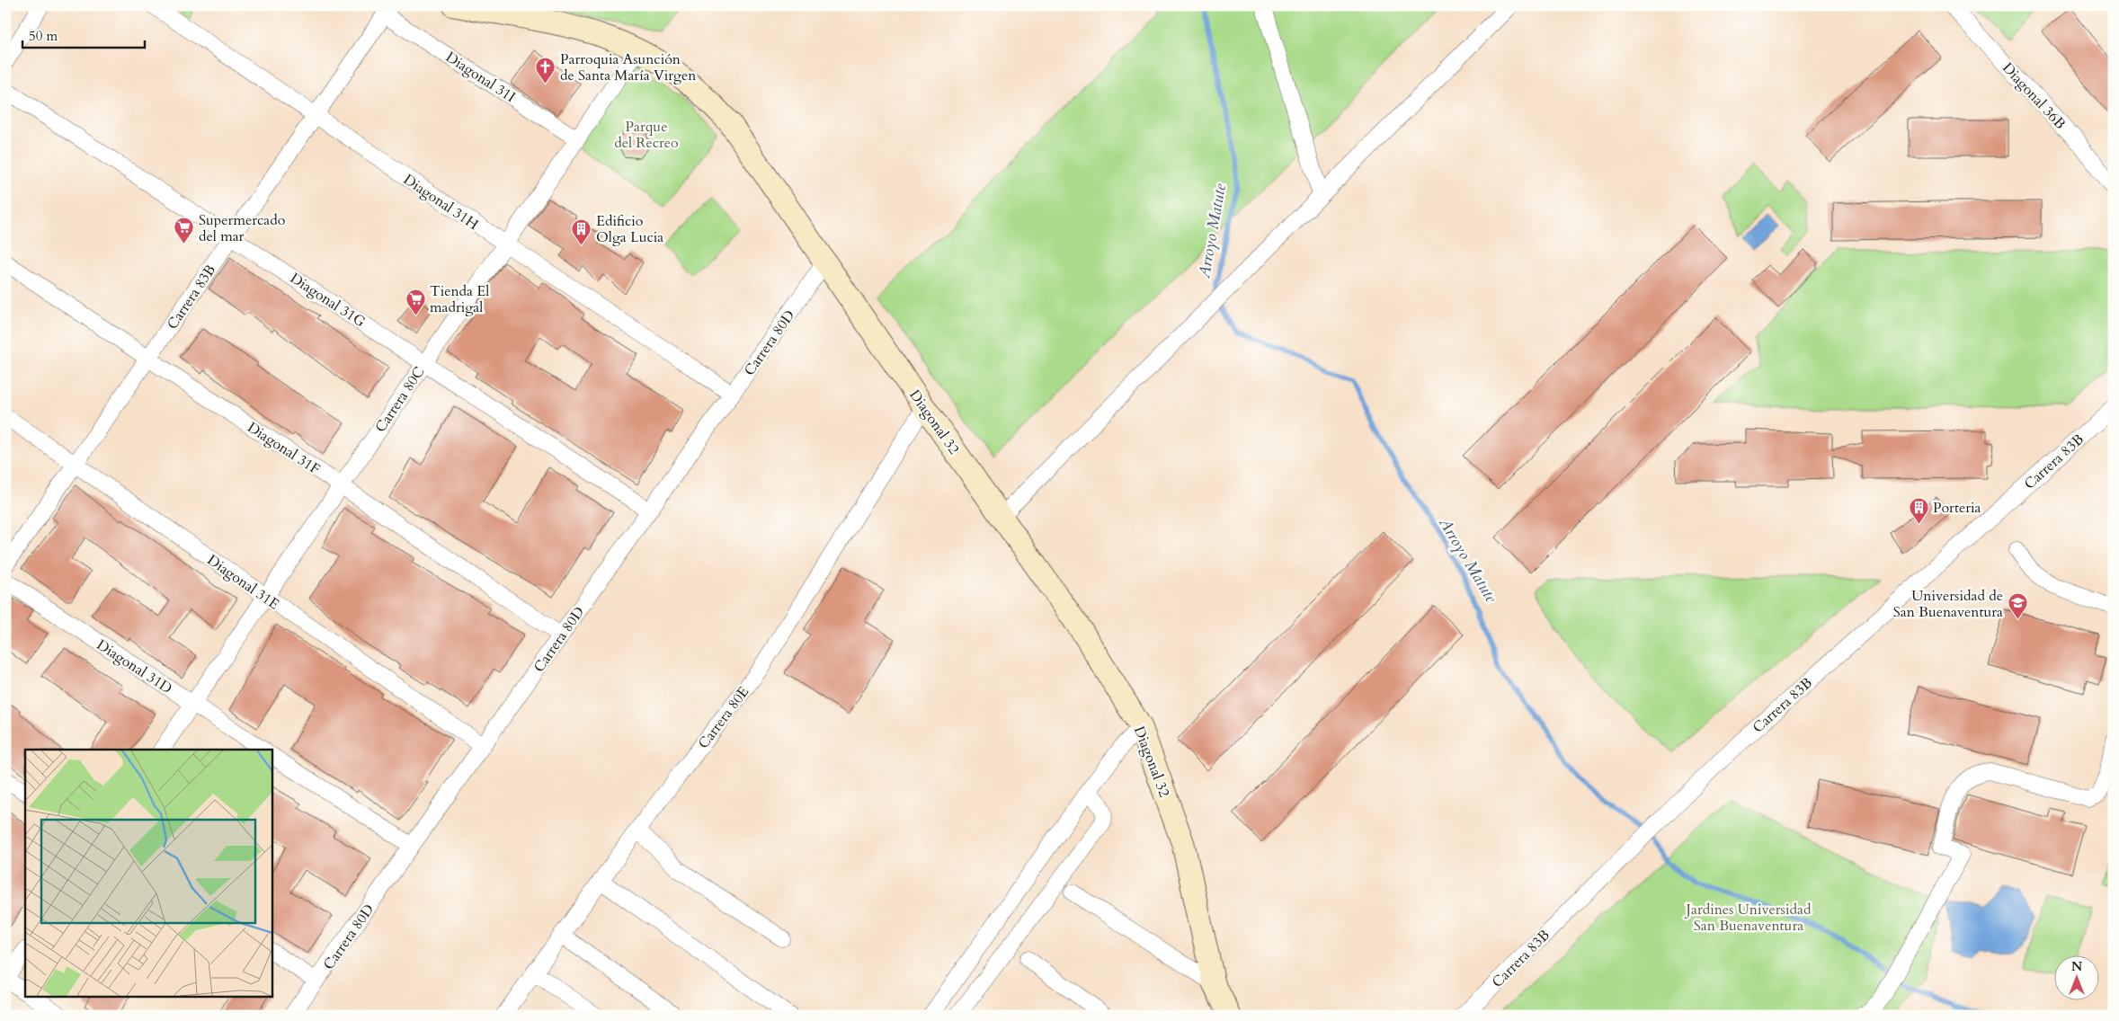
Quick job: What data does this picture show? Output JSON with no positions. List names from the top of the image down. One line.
{"streets":{"street":["Diagonal 31I","Diagonal 36B","Diagonal 31H","Carrera 83B","Diagonal 31G","Carrera 80D","Carrera 80C","Diagonal 32","Diagonal 31F","Diagonal 31E","Diagonal 31D","Carrera 80E"]},"crossings":[["Diagonal 31I","Carrera 83B"],["Diagonal 31I","Carrera 80C"],["Diagonal 31H","Carrera 83B"],["Diagonal 31H","Carrera 80D"],["Diagonal 31H","Carrera 80C"],["Carrera 83B","Diagonal 31G"],["Carrera 83B","Diagonal 31F"],["Carrera 83B","Diagonal 31E"],["Diagonal 31G","Carrera 80D"],["Diagonal 31G","Carrera 80C"],["Carrera 80D","Diagonal 32"],["Carrera 80D","Diagonal 31F"],["Carrera 80D","Diagonal 31E"],["Carrera 80C","Diagonal 32"],["Carrera 80C","Diagonal 31F"],["Carrera 80C","Diagonal 31E"],["Carrera 80C","Diagonal 31D"],["Diagonal 32","Carrera 80E"]],"water":["Arroyo Matute"],"parks":["Parque del Recreo","Jardines Universidad San Buenaventura"],"places":{"church":["Parroquia Asunción de Santa María Virgen"],"supermarket":["Supermercado del mar","Tienda El madrigal"],"building":["Edificio Olga Lucia","Porteria"],"school or university":["Universidad de San Buenaventura"]},"scale_bar":"50 m","north":"top"}
